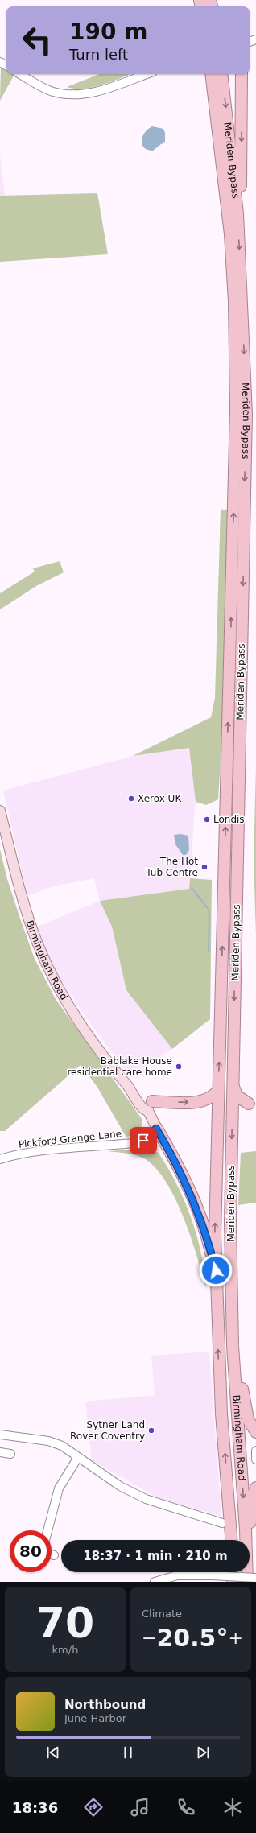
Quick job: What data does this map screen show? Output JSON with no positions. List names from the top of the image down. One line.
{"streets":{"highway":["Meriden Bypass","Birmingham Road"],"street":["Pickford Grange Lane"]},"crossings":[["Meriden Bypass","Birmingham Road"],["Birmingham Road","Pickford Grange Lane"]],"places":["Xerox UK","Londis","The Hot Tub Centre","Bablake House residential care home","Sytner Land Rover Coventry"],"page":{"turn":["190 m","Turn left"],"limit":"80","trip":"18:37 · 1 min · 210 m","tile":[["70","km/h"],"Climate"],"heat":["−","20.5°","+"],"song":["Northbound","June Harbor"],"tabs":"18:36"}}
